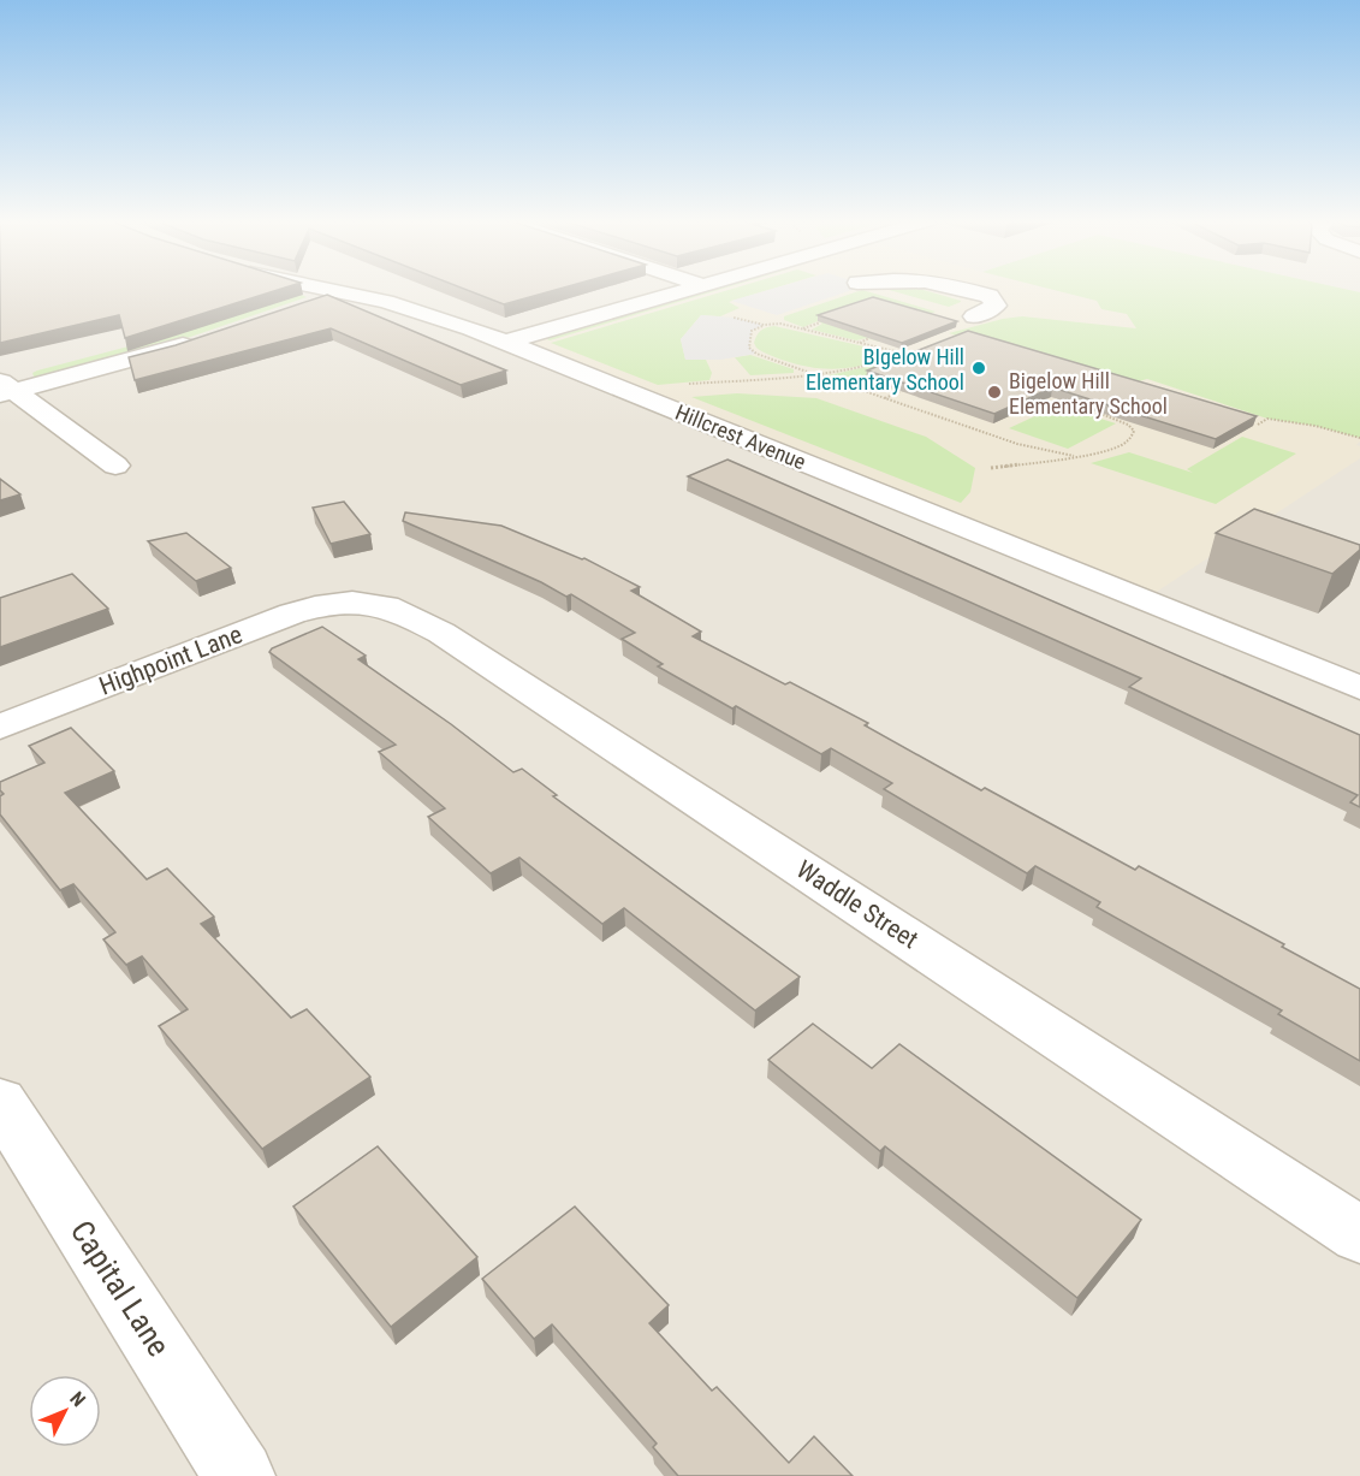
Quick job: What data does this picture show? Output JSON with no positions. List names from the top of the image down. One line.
{"streets":{"street":["Hillcrest Avenue","Highpoint Lane","Waddle Street","Capital Lane"]},"crossings":[["Highpoint Lane","Waddle Street"]],"places":["BIgelow Hill Elementary School","Bigelow Hill Elementary School"],"north":"top right"}
